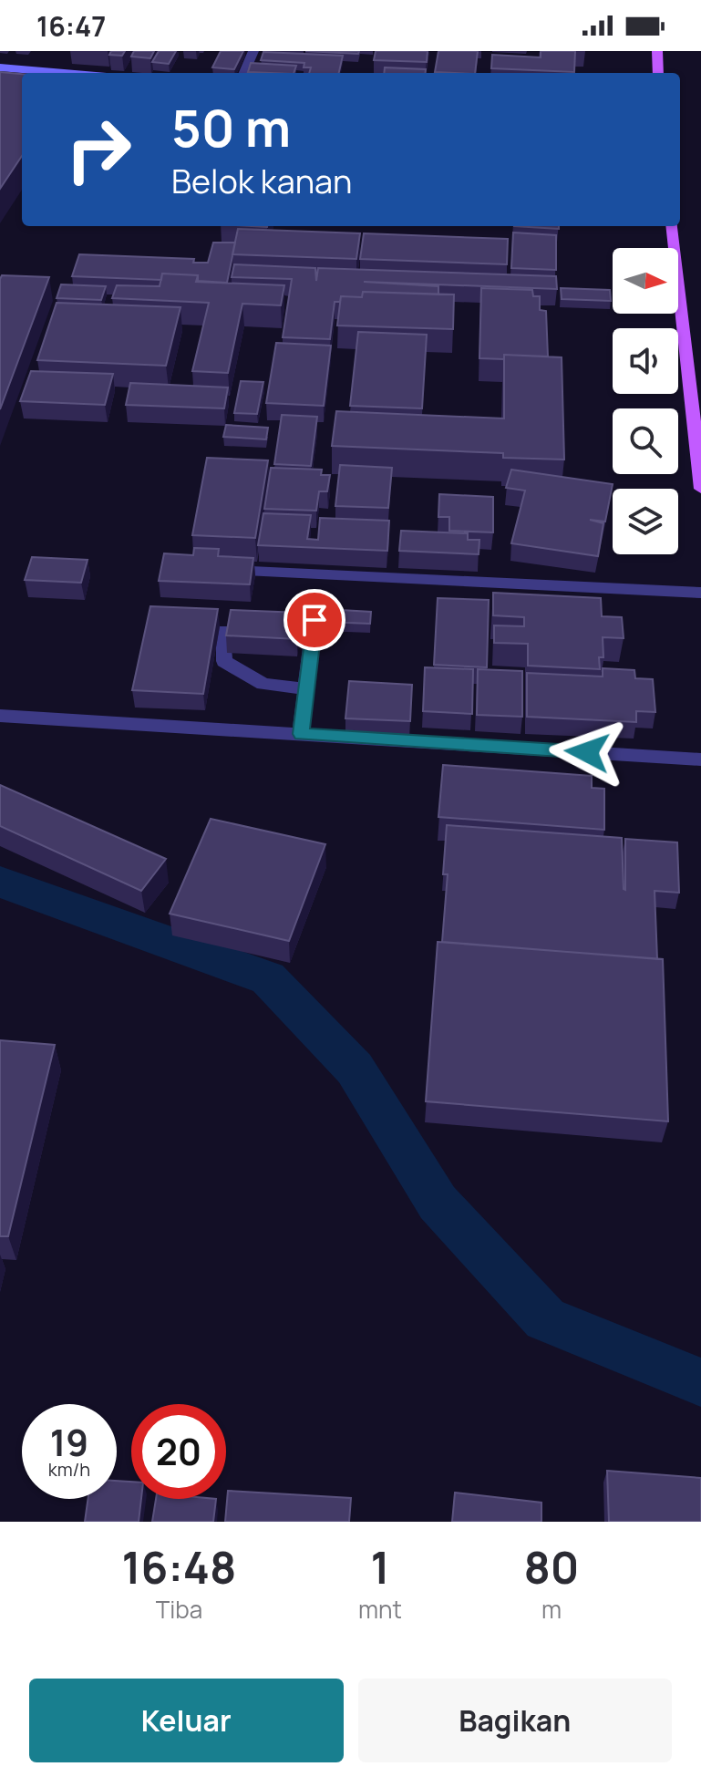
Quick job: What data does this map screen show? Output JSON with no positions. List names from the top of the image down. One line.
{"north":"right","page":{"status":"16:47","turn":["50 m","Belok kanan"],"speed":"19 km/h","limit":"20","eta":["16:48","Tiba","1","mnt","80","m"],"buttons":["Keluar","Bagikan"]}}
